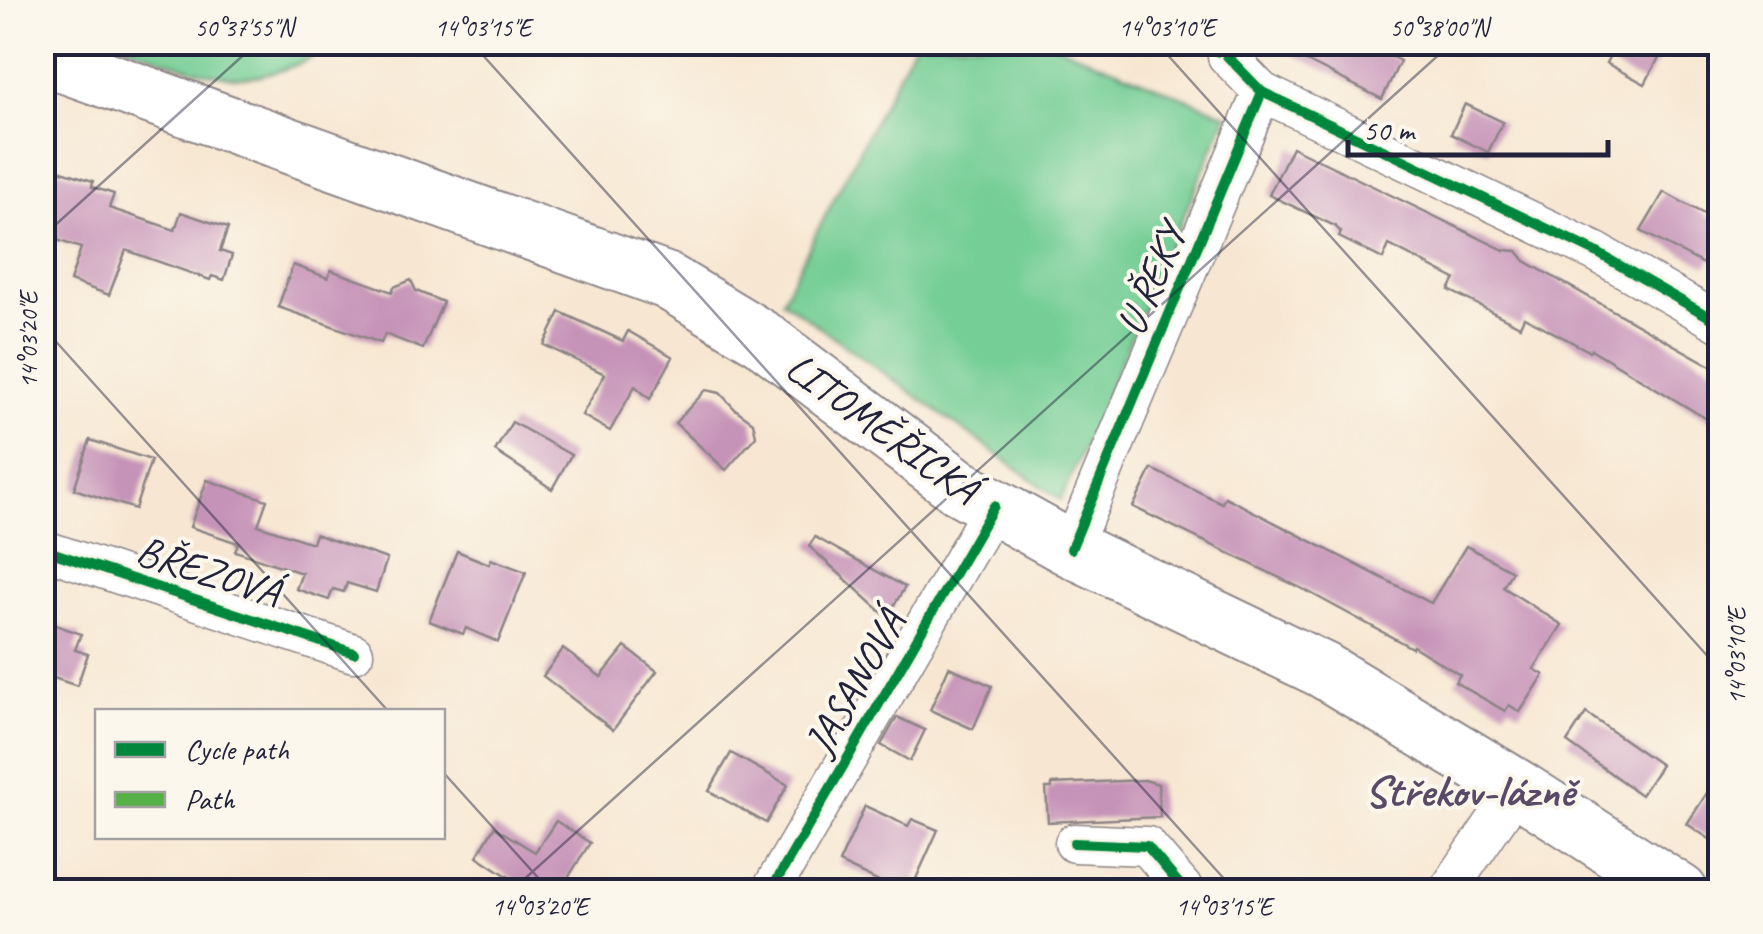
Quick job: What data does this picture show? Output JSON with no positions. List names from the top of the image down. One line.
{"streets":{"main road":["LITOMĚŘICKÁ"],"street":["U ŘEKY","BŘEZOVÁ","JASANOVÁ"]},"crossings":[["U ŘEKY","LITOMĚŘICKÁ"],["LITOMĚŘICKÁ","JASANOVÁ"]],"districts":["Střekov-lázně"],"legend":["Cycle path","Path"],"scale_bar":"50 m","coordinates":["50°37'55\"N","14°03'15\"E","14°03'10\"E","50°38'00\"N","14°03'20\"E"]}
